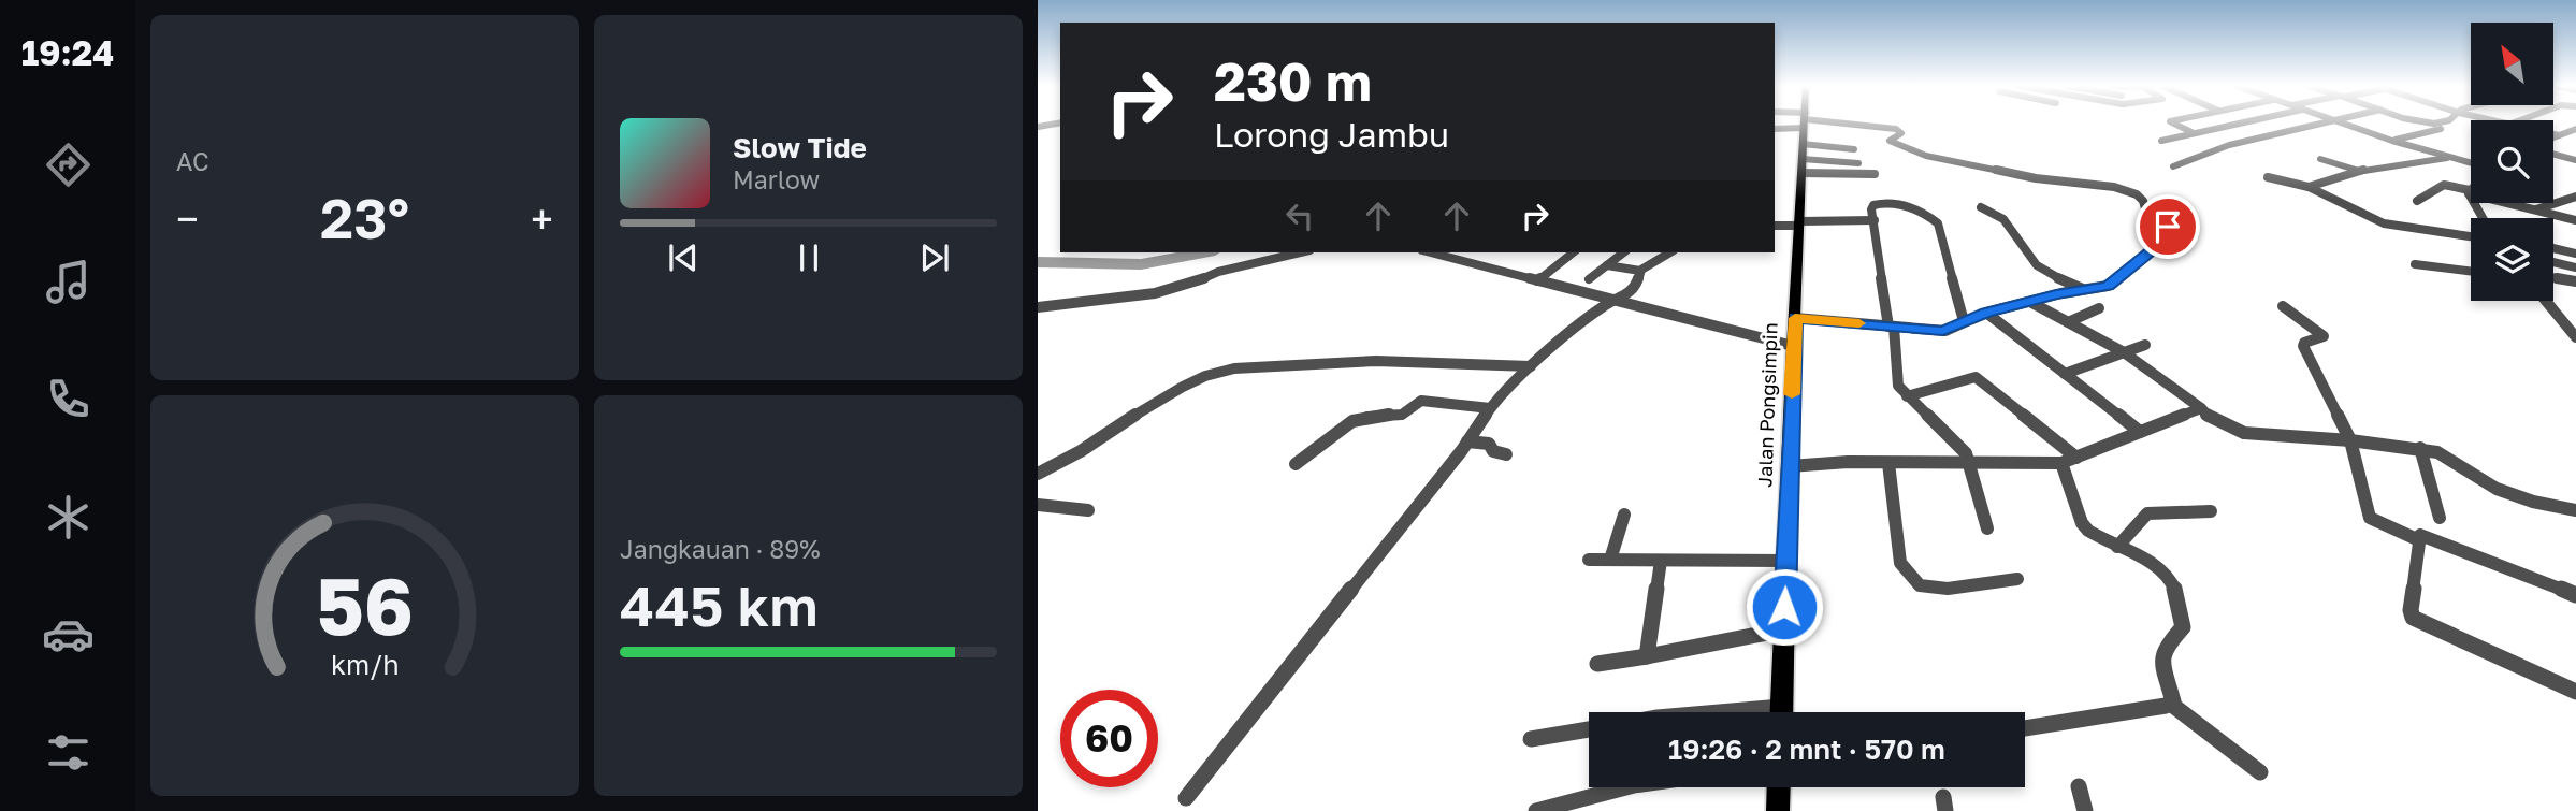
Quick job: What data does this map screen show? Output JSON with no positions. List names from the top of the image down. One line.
{"streets":{"main road":["Jalan Pongsimpin"]},"north":"top left","page":{"tabs":"19:24","tile":["AC",["Jangkauan · 89%","445 km"]],"turn":["230 m","Lorong Jambu"],"song":["Slow Tide","Marlow"],"heat":["−","23°","+"],"limit":"60","trip":"19:26 · 2 mnt · 570 m","gauge":["56","km/h"]}}
